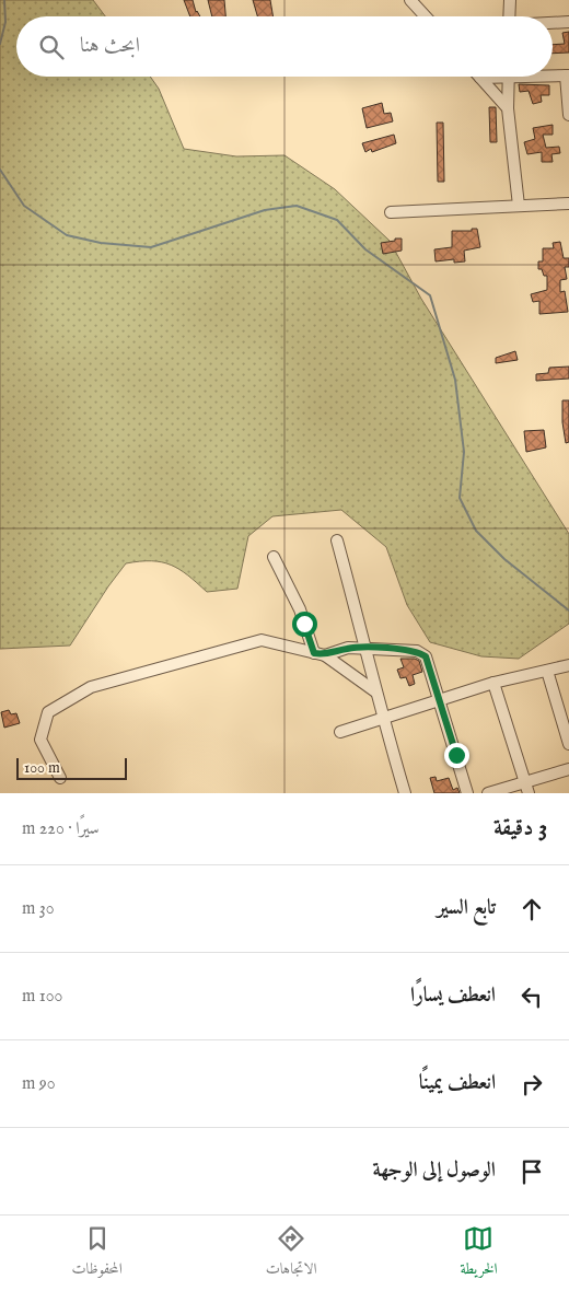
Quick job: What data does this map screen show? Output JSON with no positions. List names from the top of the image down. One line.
{"scale_bar":"100 m","page":{"search":"ابحث هنا","scale":"100 m","heading":["3 دقيقة","سيرًا · 220 m"],"list":[["تابع السير","30 m"],["انعطف يسارًا","100 m"],["انعطف يمينًا","90 m"],"الوصول إلى الوجهة"],"nav":["الخريطة","الاتجاهات","المحفوظات"]}}
